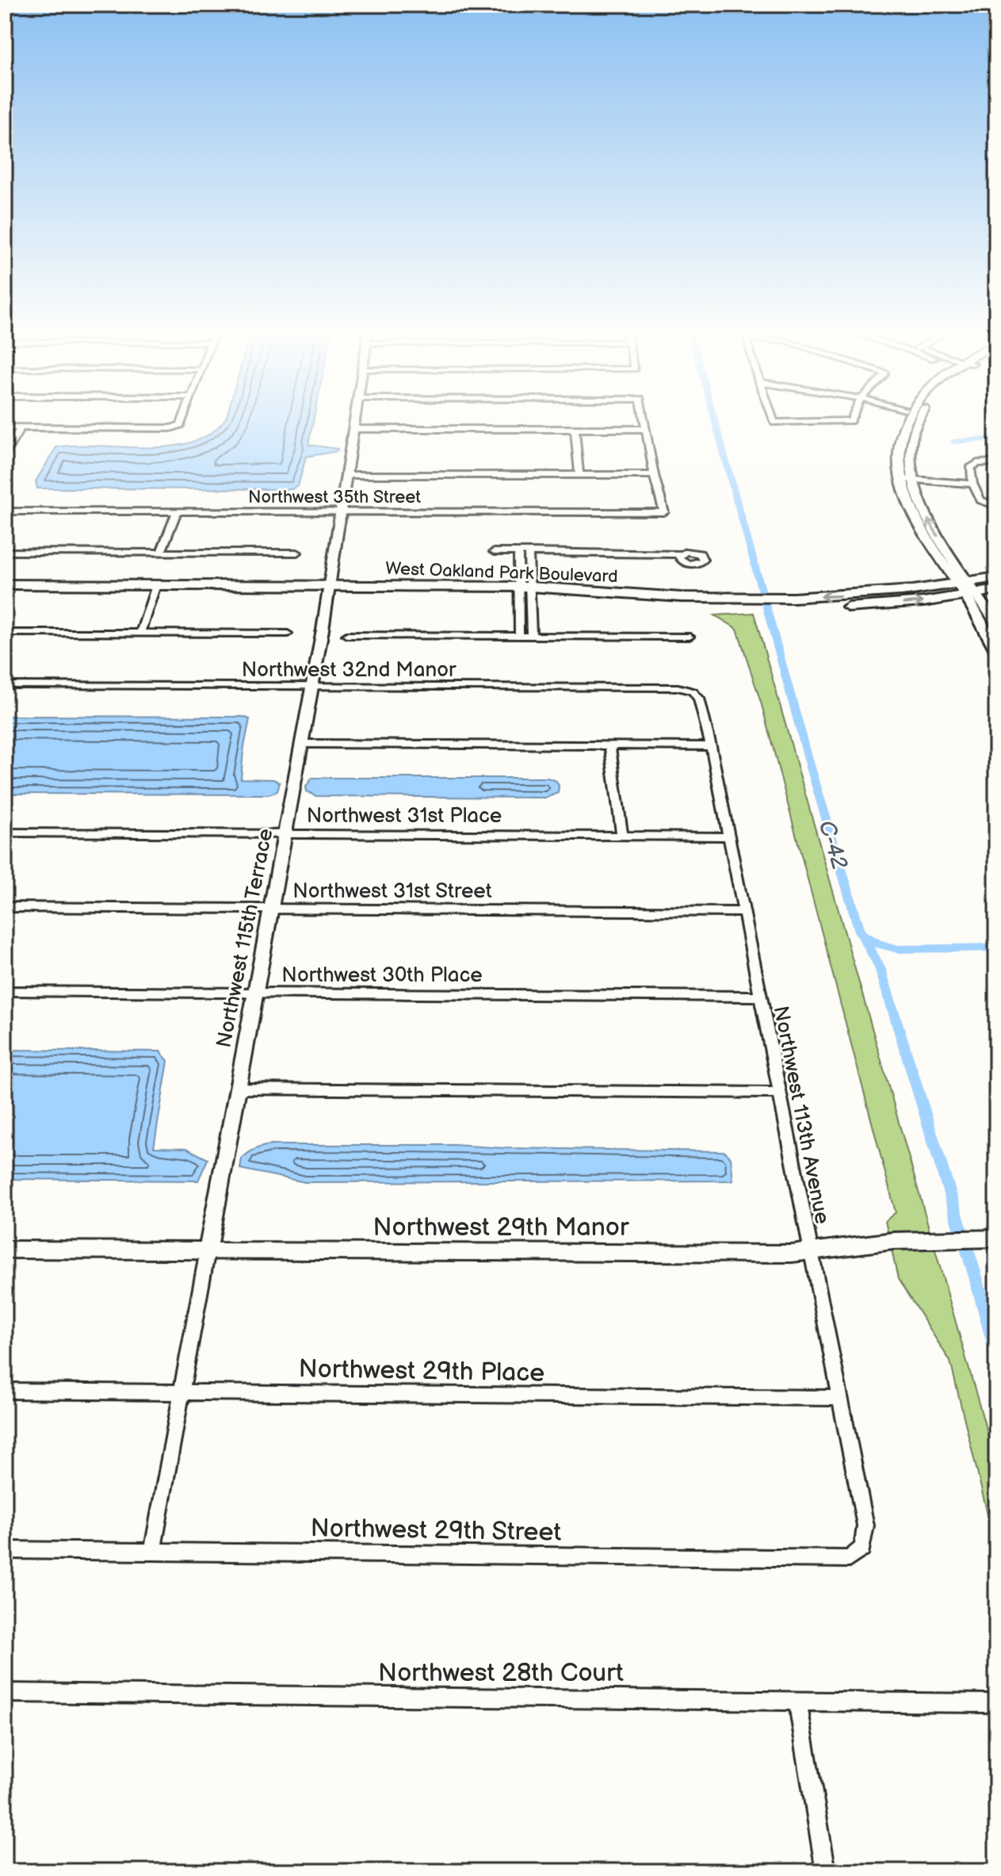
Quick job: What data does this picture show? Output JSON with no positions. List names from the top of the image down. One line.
{"streets":{"main road":["West Oakland Park Boulevard"],"street":["Northwest 35th Street","Northwest 32nd Manor","Northwest 31st Place","Northwest 31st Street","Northwest 115th Terrace","Northwest 30th Place","Northwest 113th Avenue","Northwest 29th Manor","Northwest 29th Place","Northwest 29th Street","Northwest 28th Court"]},"crossings":[["Northwest 35th Street","Northwest 115th Terrace"],["West Oakland Park Boulevard","Northwest 115th Terrace"],["Northwest 32nd Manor","Northwest 115th Terrace"],["Northwest 32nd Manor","Northwest 113th Avenue"],["Northwest 31st Place","Northwest 115th Terrace"],["Northwest 31st Place","Northwest 113th Avenue"],["Northwest 31st Street","Northwest 115th Terrace"],["Northwest 31st Street","Northwest 113th Avenue"],["Northwest 115th Terrace","Northwest 30th Place"],["Northwest 115th Terrace","Northwest 29th Manor"],["Northwest 115th Terrace","Northwest 29th Place"],["Northwest 115th Terrace","Northwest 29th Street"],["Northwest 30th Place","Northwest 113th Avenue"],["Northwest 113th Avenue","Northwest 29th Manor"],["Northwest 113th Avenue","Northwest 29th Place"],["Northwest 113th Avenue","Northwest 29th Street"]],"water":["C-42"]}
